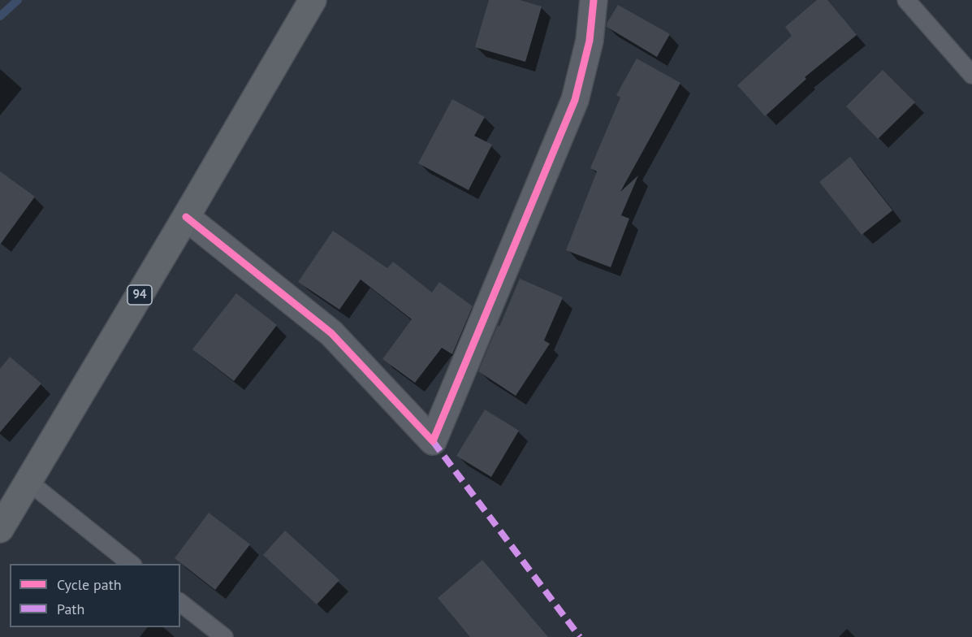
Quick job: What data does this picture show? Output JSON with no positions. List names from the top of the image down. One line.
{"streets":{"main road":["94"]},"legend":["Cycle path","Path"]}
